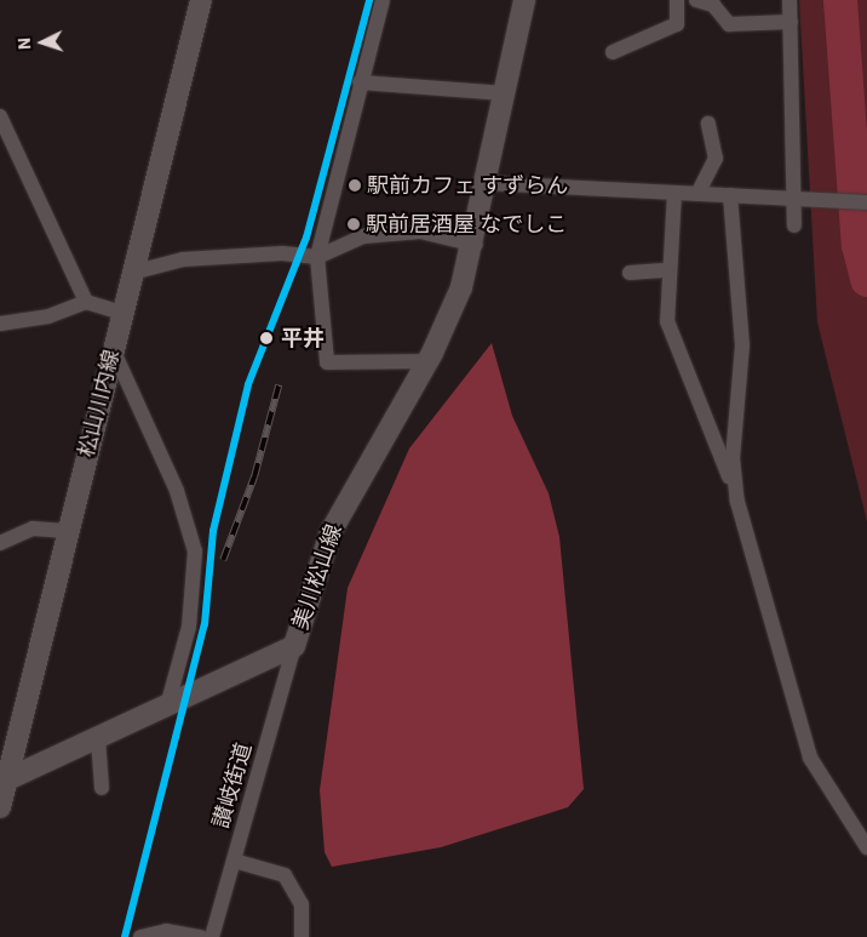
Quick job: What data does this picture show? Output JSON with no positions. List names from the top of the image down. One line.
{"streets":{"main road":["松山川内線","美川松山線"],"street":["讃岐街道"]},"crossings":[["松山川内線","美川松山線"],["美川松山線","讃岐街道"]],"places":["駅前カフェ すずらん","駅前居酒屋 なでしこ","平井"],"north":"left"}
